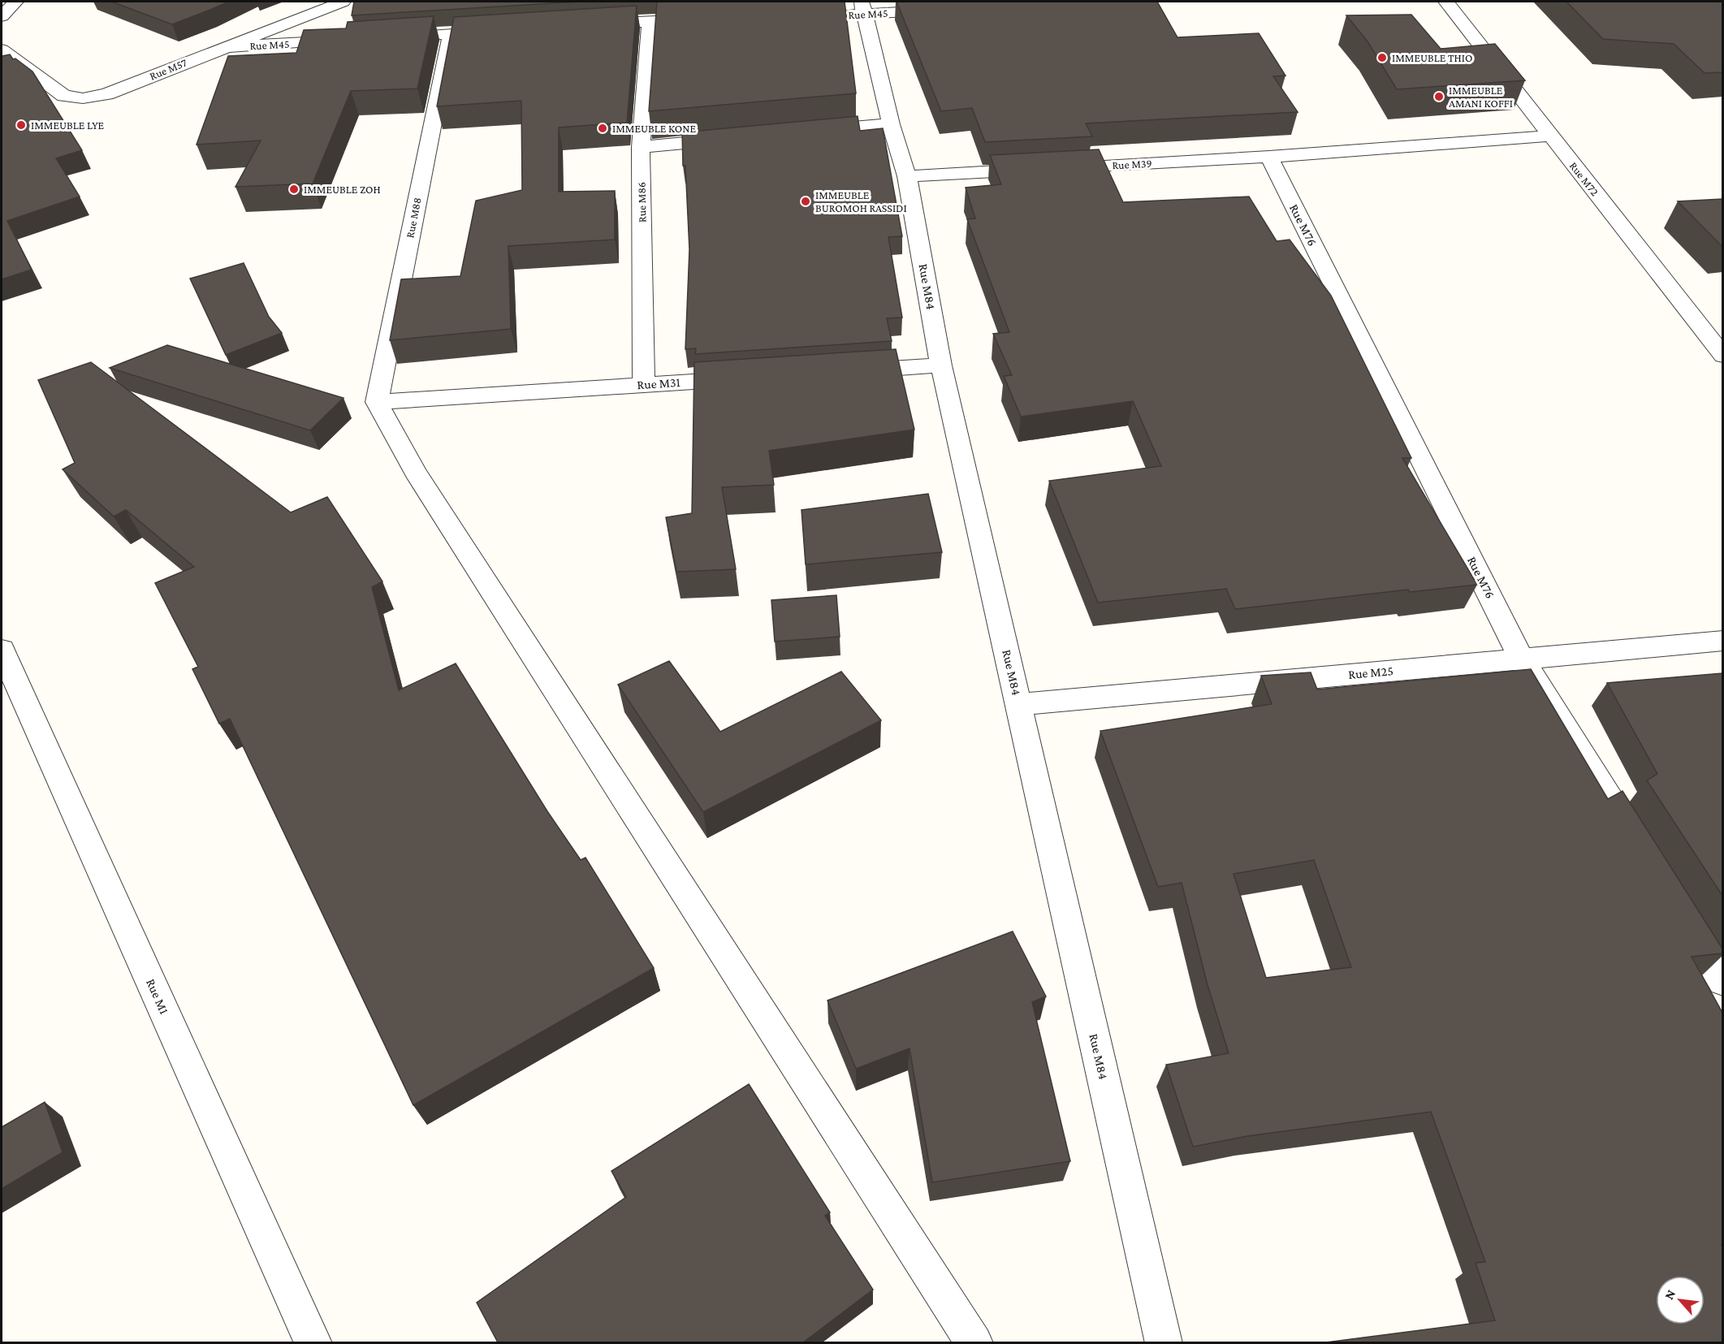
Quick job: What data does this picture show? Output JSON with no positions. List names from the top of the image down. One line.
{"streets":{"street":["Rue M45","Rue M57","Rue M39","Rue M72","Rue M86","Rue M88","Rue M76","Rue M84","Rue M31","Rue M25","Rue M1"]},"crossings":[["Rue M45","Rue M57"],["Rue M45","Rue M84"],["Rue M39","Rue M72"],["Rue M39","Rue M76"],["Rue M39","Rue M84"],["Rue M86","Rue M31"],["Rue M88","Rue M31"],["Rue M76","Rue M25"],["Rue M84","Rue M25"]],"places":["IMMEUBLE THIO","IMMEUBLE AMANI KOFFI","IMMEUBLE LYE","IMMEUBLE KONE","IMMEUBLE ZOH","IMMEUBLE BUROMOH RASSIDI"],"north":"top left"}
